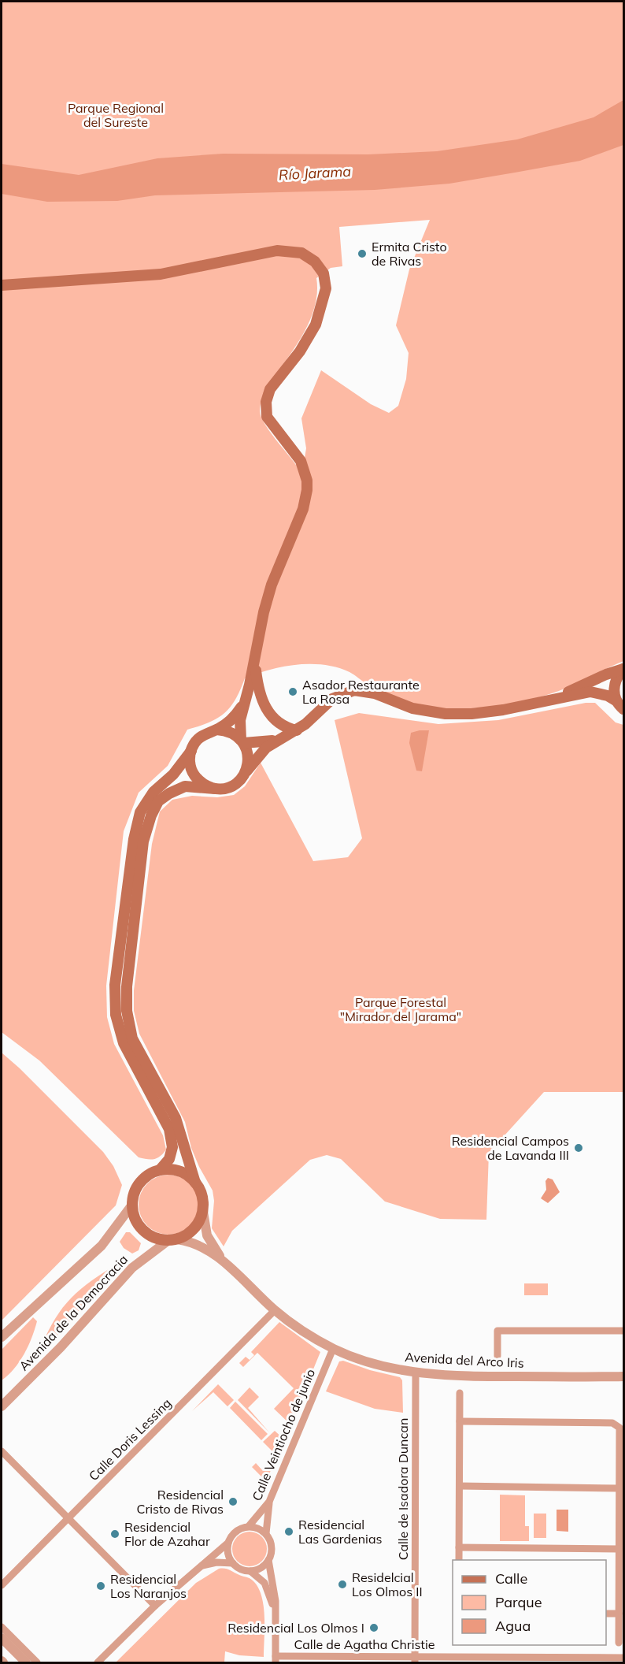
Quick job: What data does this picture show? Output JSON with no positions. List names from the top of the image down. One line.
{"streets":{"street":["Avenida de la Democracia","Avenida del Arco Iris","Calle Veintiocho de junio","Calle Doris Lessing","Calle de Isadora Duncan","Calle de Agatha Christie"]},"crossings":[["Avenida de la Democracia","Avenida del Arco Iris"],["Avenida del Arco Iris","Calle Veintiocho de junio"],["Avenida del Arco Iris","Calle Doris Lessing"],["Avenida del Arco Iris","Calle de Isadora Duncan"],["Calle de Isadora Duncan","Calle de Agatha Christie"]],"water":["Río Jarama"],"parks":["Parque Regional del Sureste","Parque Forestal \"Mirador del Jarama\""],"places":["Ermita Cristo de Rivas","Asador Restaurante La Rosa","Residencial Campos de Lavanda III","Residencial Cristo de Rivas","Residencial Las Gardenias","Residencial Flor de Azahar","Residelcial Los Olmos II","Residencial Los Naranjos","Residencial Los Olmos I"],"legend":["Calle","Parque","Agua"]}
